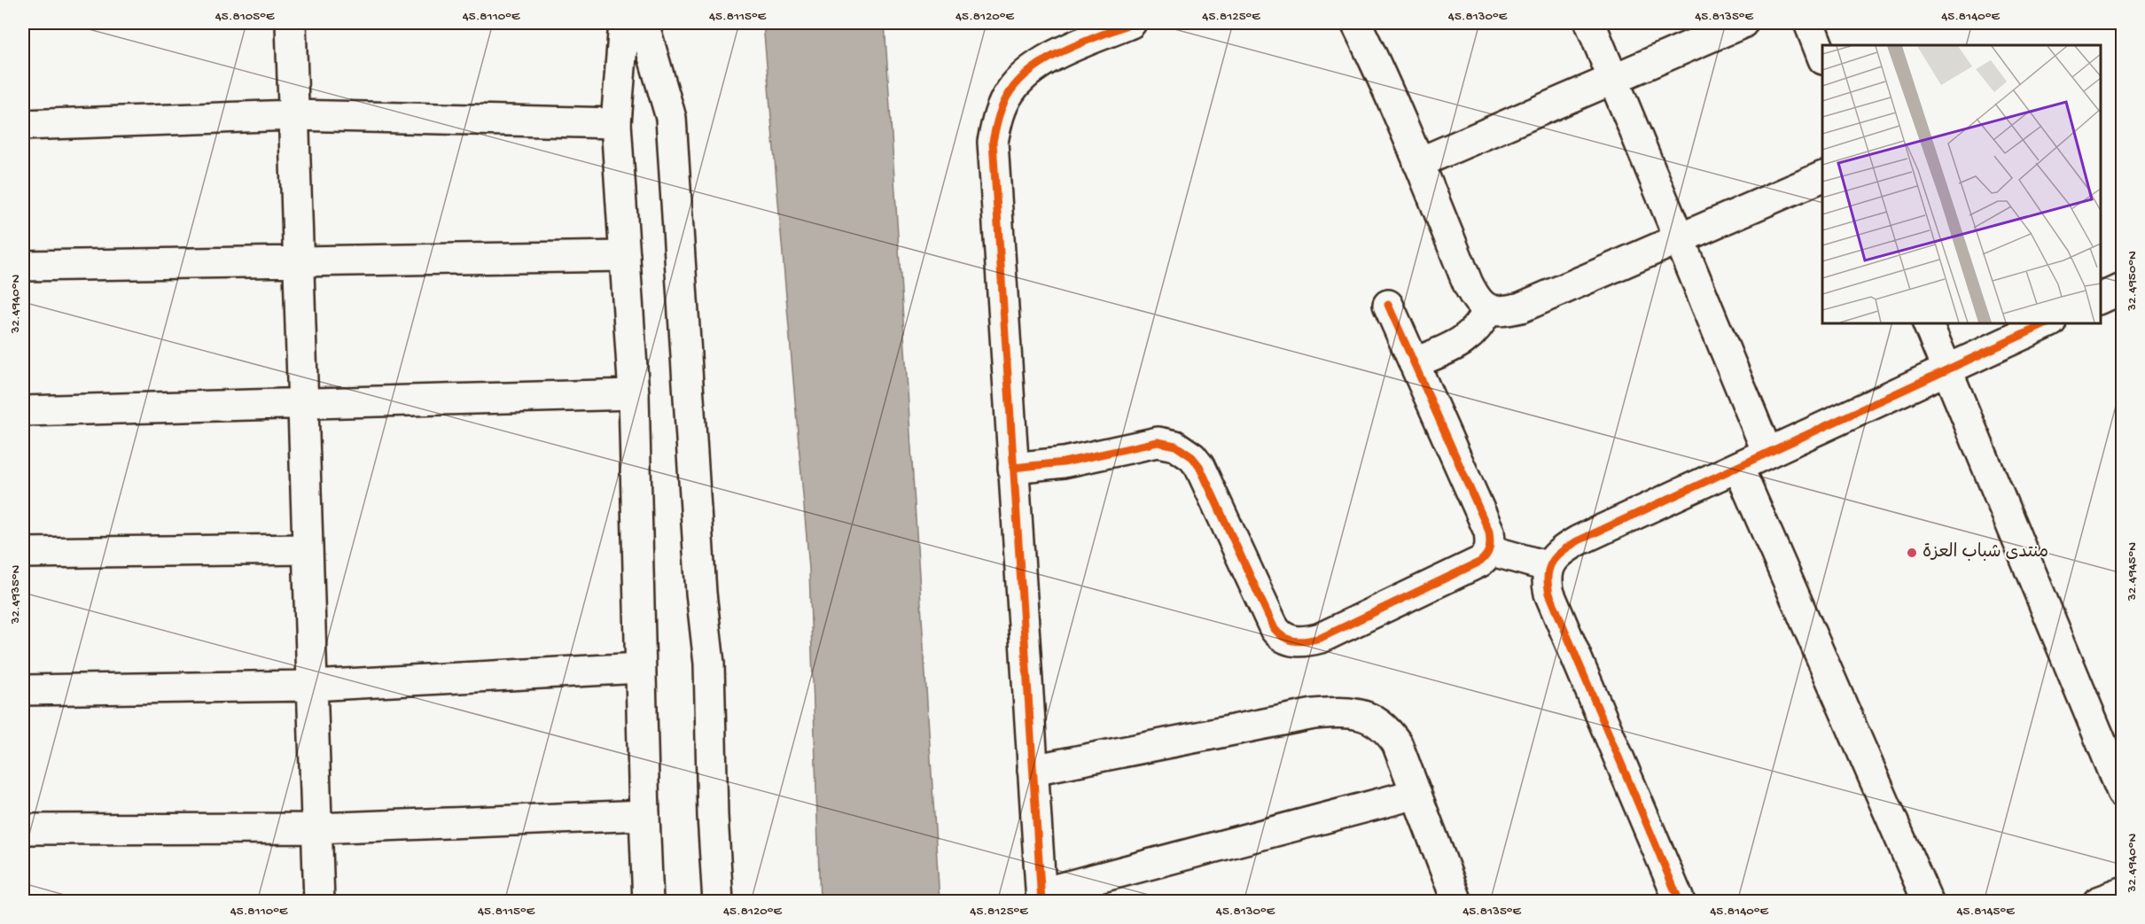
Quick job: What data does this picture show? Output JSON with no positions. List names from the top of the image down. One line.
{"places":["منتدى شباب العزة"],"coordinates":["45.8105°E","45.8110°E","45.8115°E","45.8120°E","45.8125°E","45.8130°E","45.8135°E","45.8140°E","32.4950°N","32.4940°N","32.4945°N","32.4935°N","45.8145°E"]}
